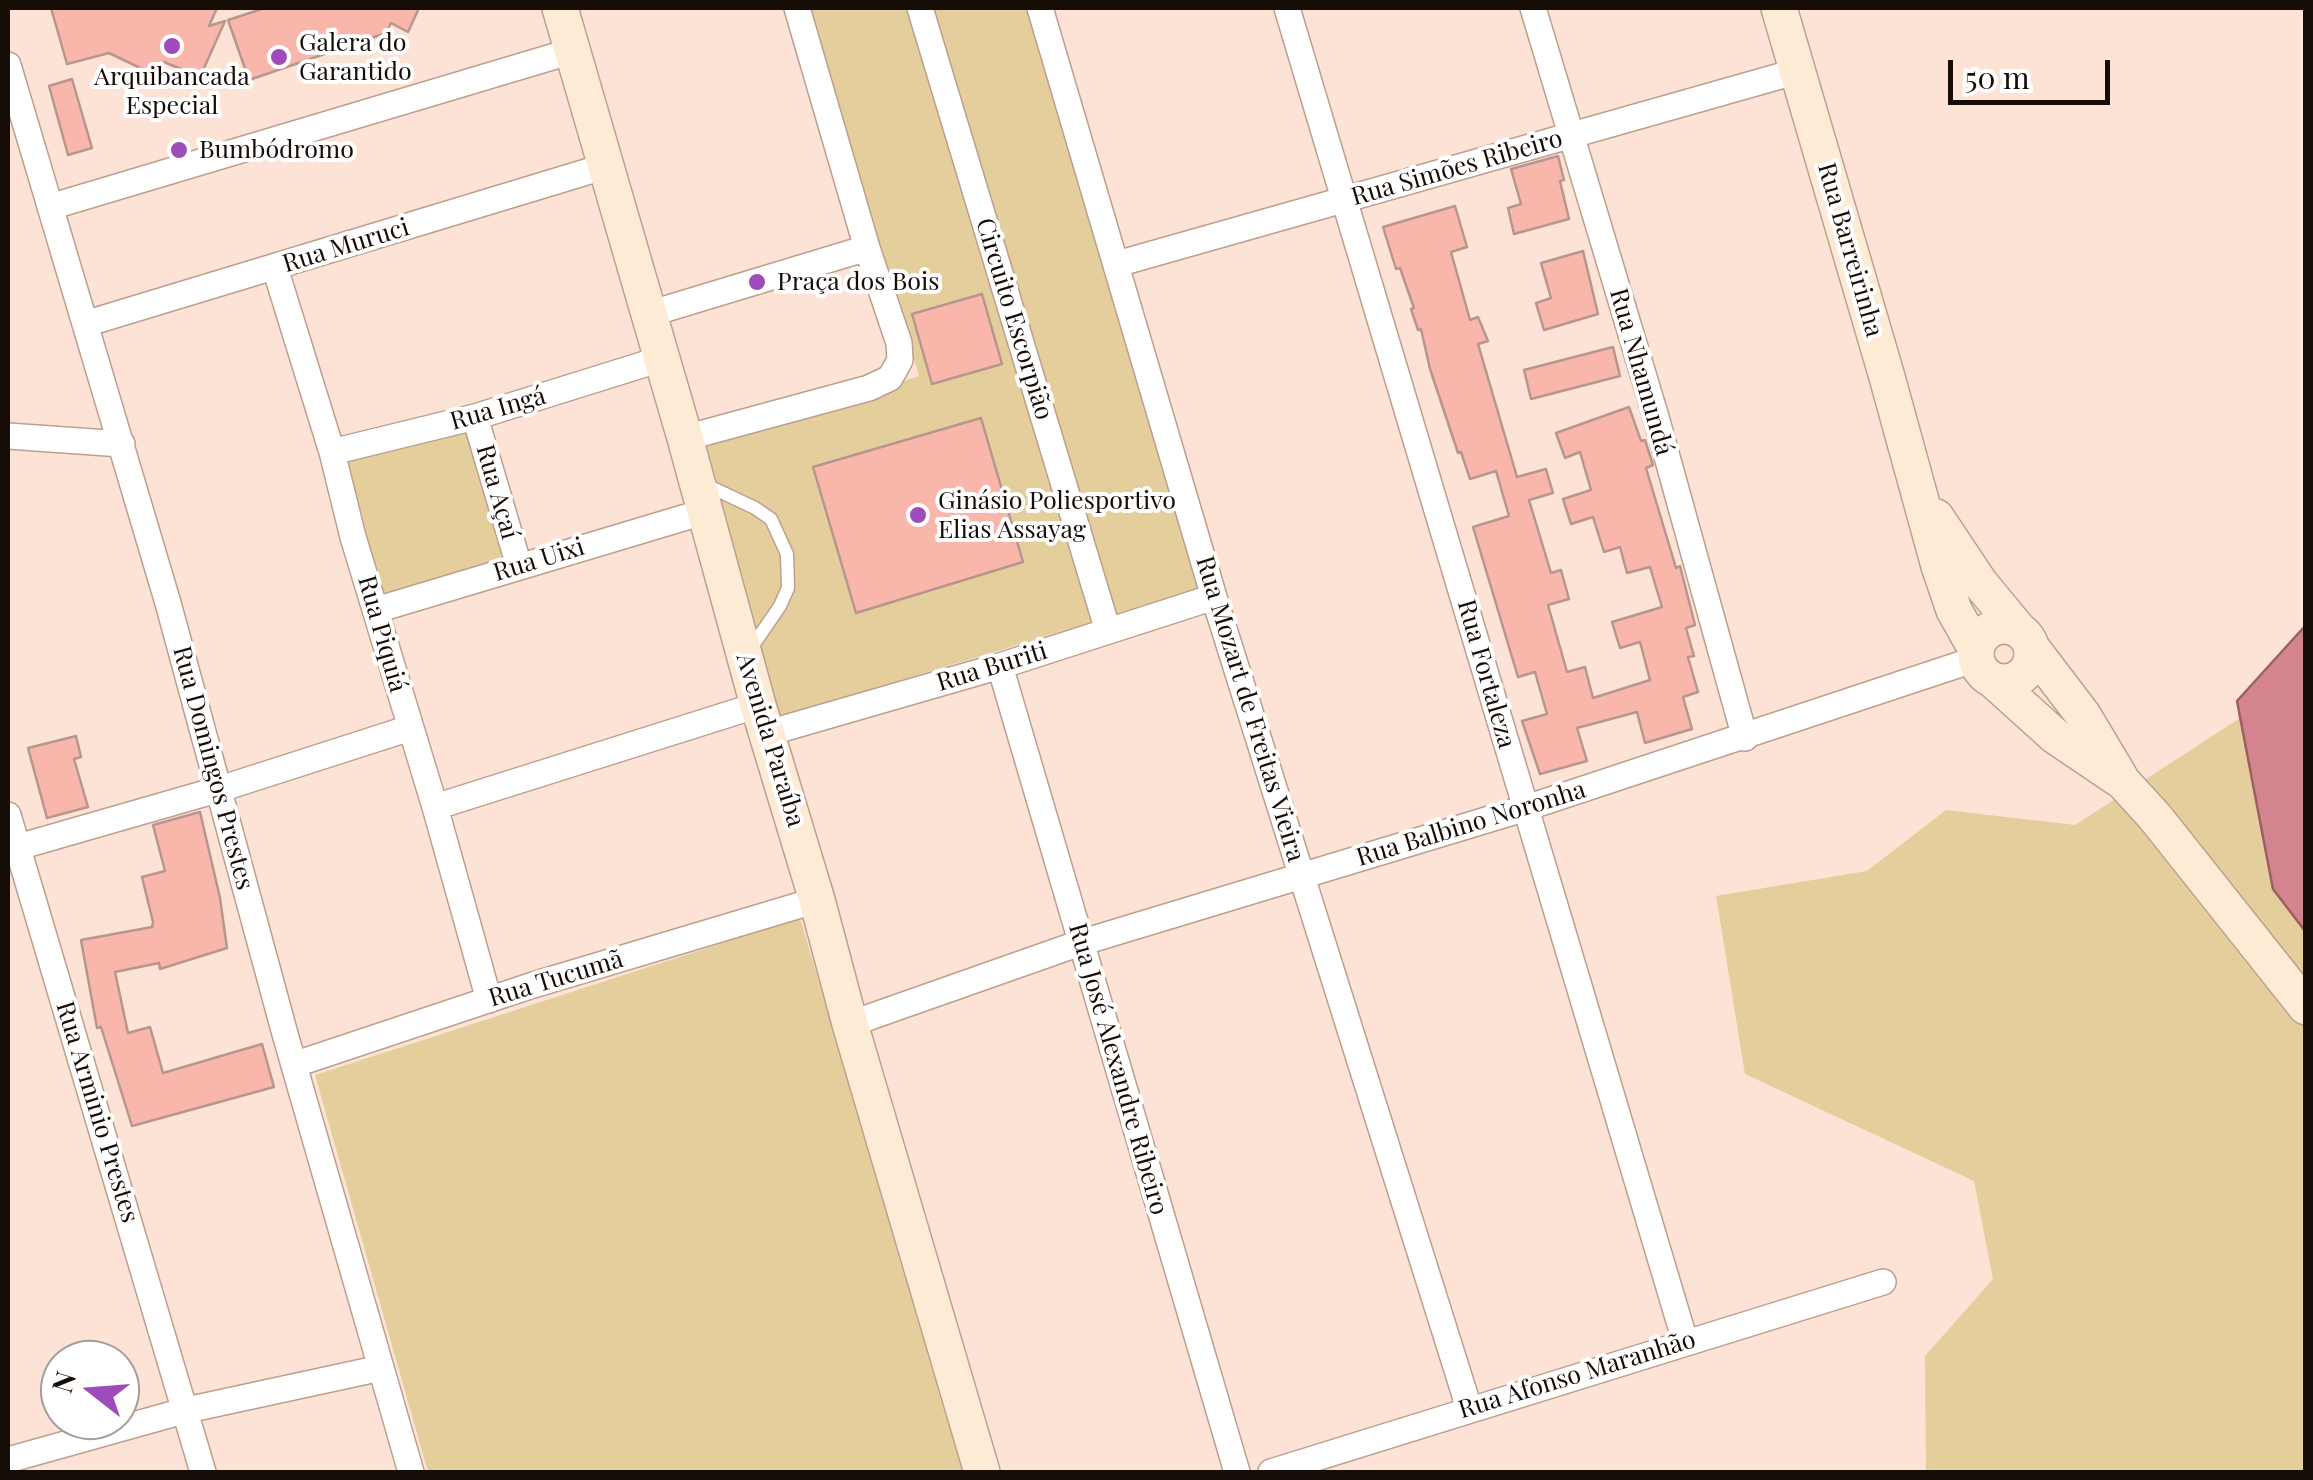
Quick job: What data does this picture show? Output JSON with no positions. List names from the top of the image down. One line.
{"streets":{"street":["Rua Simões Ribeiro","Rua Muruci","Rua Barreirinha","Circuito Escorpião","Rua Nhamundá","Rua Ingá","Rua Açaí","Rua Uixi","Rua Piquiá","Rua Buriti","Rua Fortaleza","Rua Mozart de Freitas Vieira","Avenida Paraíba","Rua Domingos Prestes","Rua Balbino Noronha","Rua Tucumã","Rua José Alexandre Ribeiro","Rua Arminio Prestes","Rua Afonso Maranhão"]},"crossings":[["Rua Simões Ribeiro","Rua Barreirinha"],["Rua Simões Ribeiro","Rua Nhamundá"],["Rua Simões Ribeiro","Rua Fortaleza"],["Rua Simões Ribeiro","Rua Mozart de Freitas Vieira"],["Rua Muruci","Rua Piquiá"],["Rua Muruci","Avenida Paraíba"],["Rua Muruci","Rua Domingos Prestes"],["Rua Barreirinha","Rua Balbino Noronha"],["Circuito Escorpião","Rua Buriti"],["Rua Nhamundá","Rua Balbino Noronha"],["Rua Ingá","Rua Açaí"],["Rua Ingá","Rua Piquiá"],["Rua Ingá","Avenida Paraíba"],["Rua Açaí","Rua Uixi"],["Rua Uixi","Rua Piquiá"],["Rua Uixi","Avenida Paraíba"],["Rua Piquiá","Rua Buriti"],["Rua Piquiá","Rua Tucumã"],["Rua Buriti","Rua Mozart de Freitas Vieira"],["Rua Buriti","Avenida Paraíba"],["Rua Buriti","Rua José Alexandre Ribeiro"],["Rua Fortaleza","Rua Balbino Noronha"],["Rua Fortaleza","Rua Afonso Maranhão"],["Rua Mozart de Freitas Vieira","Rua Balbino Noronha"],["Rua Mozart de Freitas Vieira","Rua Afonso Maranhão"],["Avenida Paraíba","Rua Balbino Noronha"],["Avenida Paraíba","Rua Tucumã"],["Rua Domingos Prestes","Rua Tucumã"],["Rua Balbino Noronha","Rua José Alexandre Ribeiro"]],"places":["Arquibancada Especial","Galera do Garantido","Bumbódromo","Praça dos Bois","Ginásio Poliesportivo Elias Assayag"],"scale_bar":"50 m","north":"left"}
